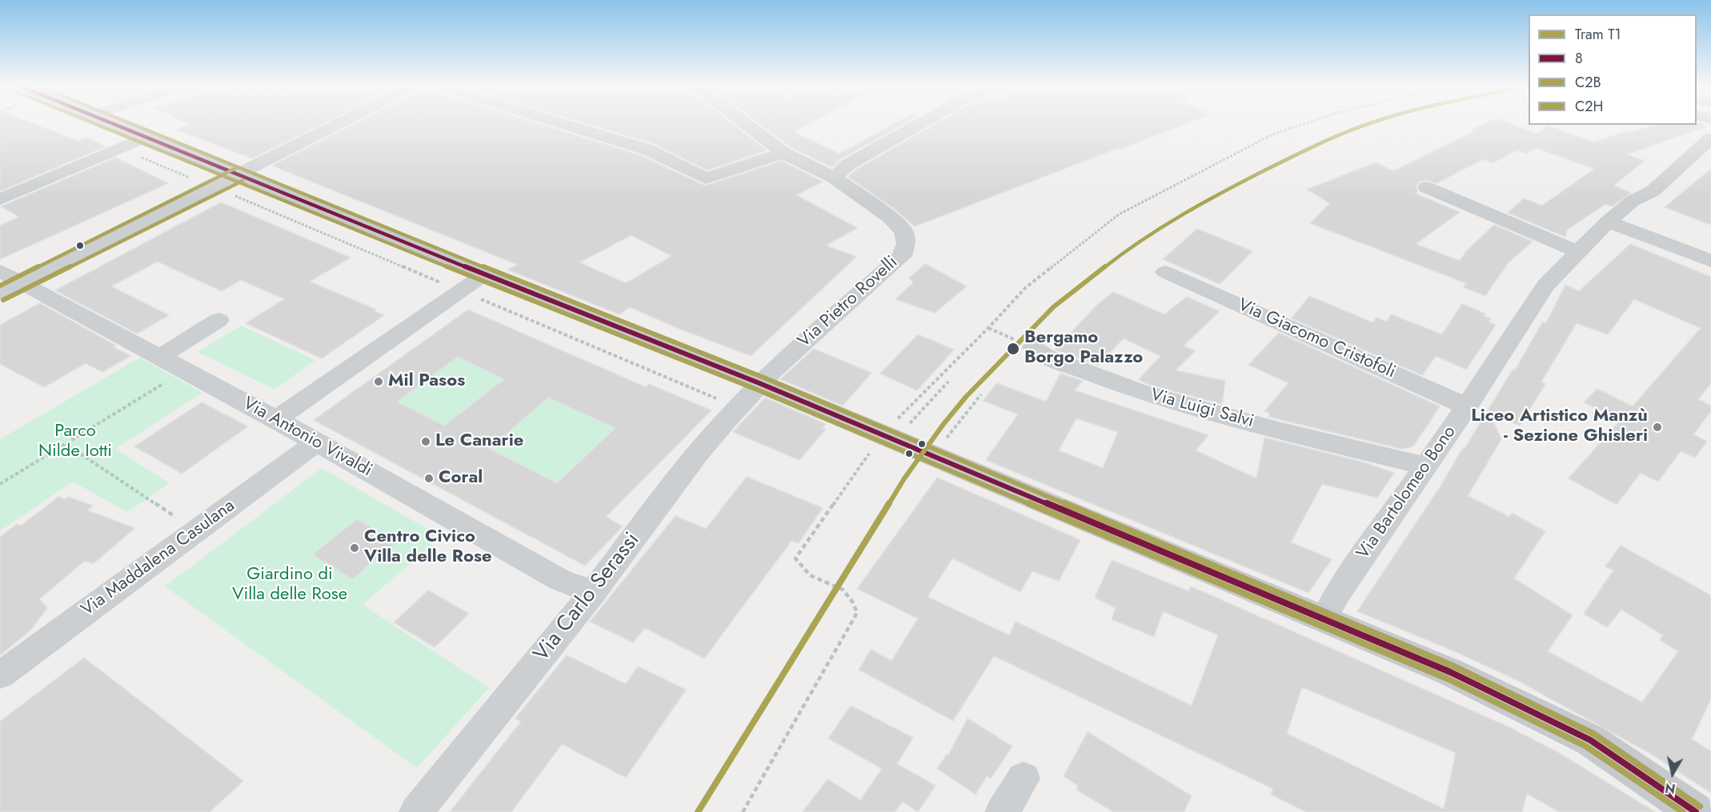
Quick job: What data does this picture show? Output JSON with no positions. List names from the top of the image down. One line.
{"streets":{"street":["Via Pietro Rovelli","Via Giacomo Cristofoli","Via Luigi Salvi","Via Antonio Vivaldi","Via Bartolomeo Bono","Via Maddalena Casulana","Via Carlo Serassi"]},"crossings":[["Via Pietro Rovelli","Via Carlo Serassi"],["Via Giacomo Cristofoli","Via Bartolomeo Bono"],["Via Luigi Salvi","Via Bartolomeo Bono"],["Via Antonio Vivaldi","Via Maddalena Casulana"],["Via Antonio Vivaldi","Via Carlo Serassi"]],"parks":["Parco Nilde Iotti","Giardino di Villa delle Rose"],"places":["Bergamo Borgo Palazzo","Mil Pasos","Liceo Artistico Manzù - Sezione Ghisleri","Le Canarie","Coral","Centro Civico Villa delle Rose"],"lines":["tram line T1","transit line 8","transit line C2B","transit line C2H"],"legend":["Tram T1","8","C2B","C2H"],"north":"bottom"}
